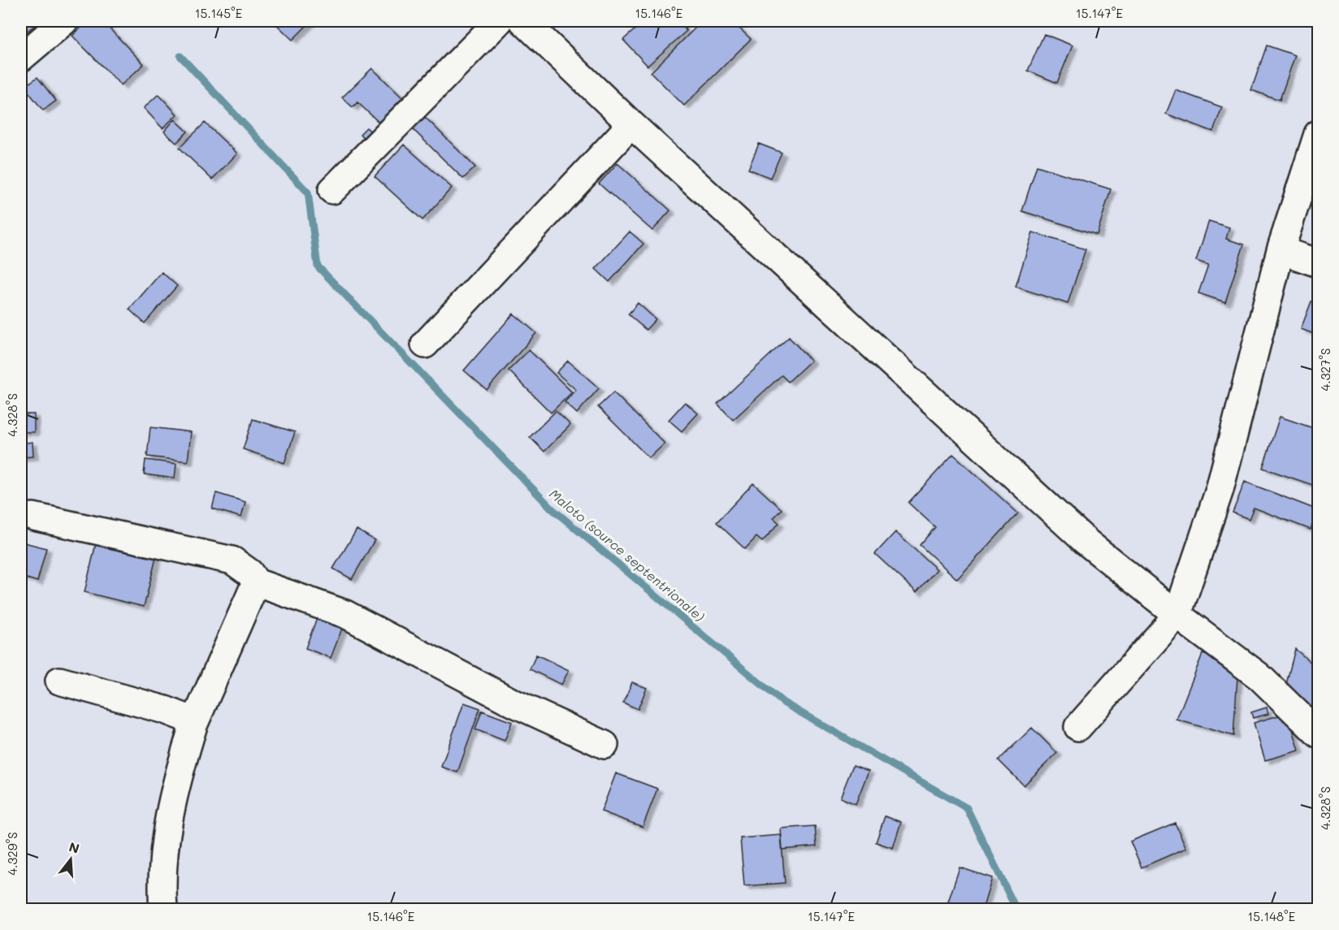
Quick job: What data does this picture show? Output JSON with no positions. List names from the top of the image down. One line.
{"water":["Maloto (source septentrionale)"],"north":"top","coordinates":["15.145°E","15.146°E","15.147°E","4.327°S","4.328°S","4.329°S","15.148°E"]}
